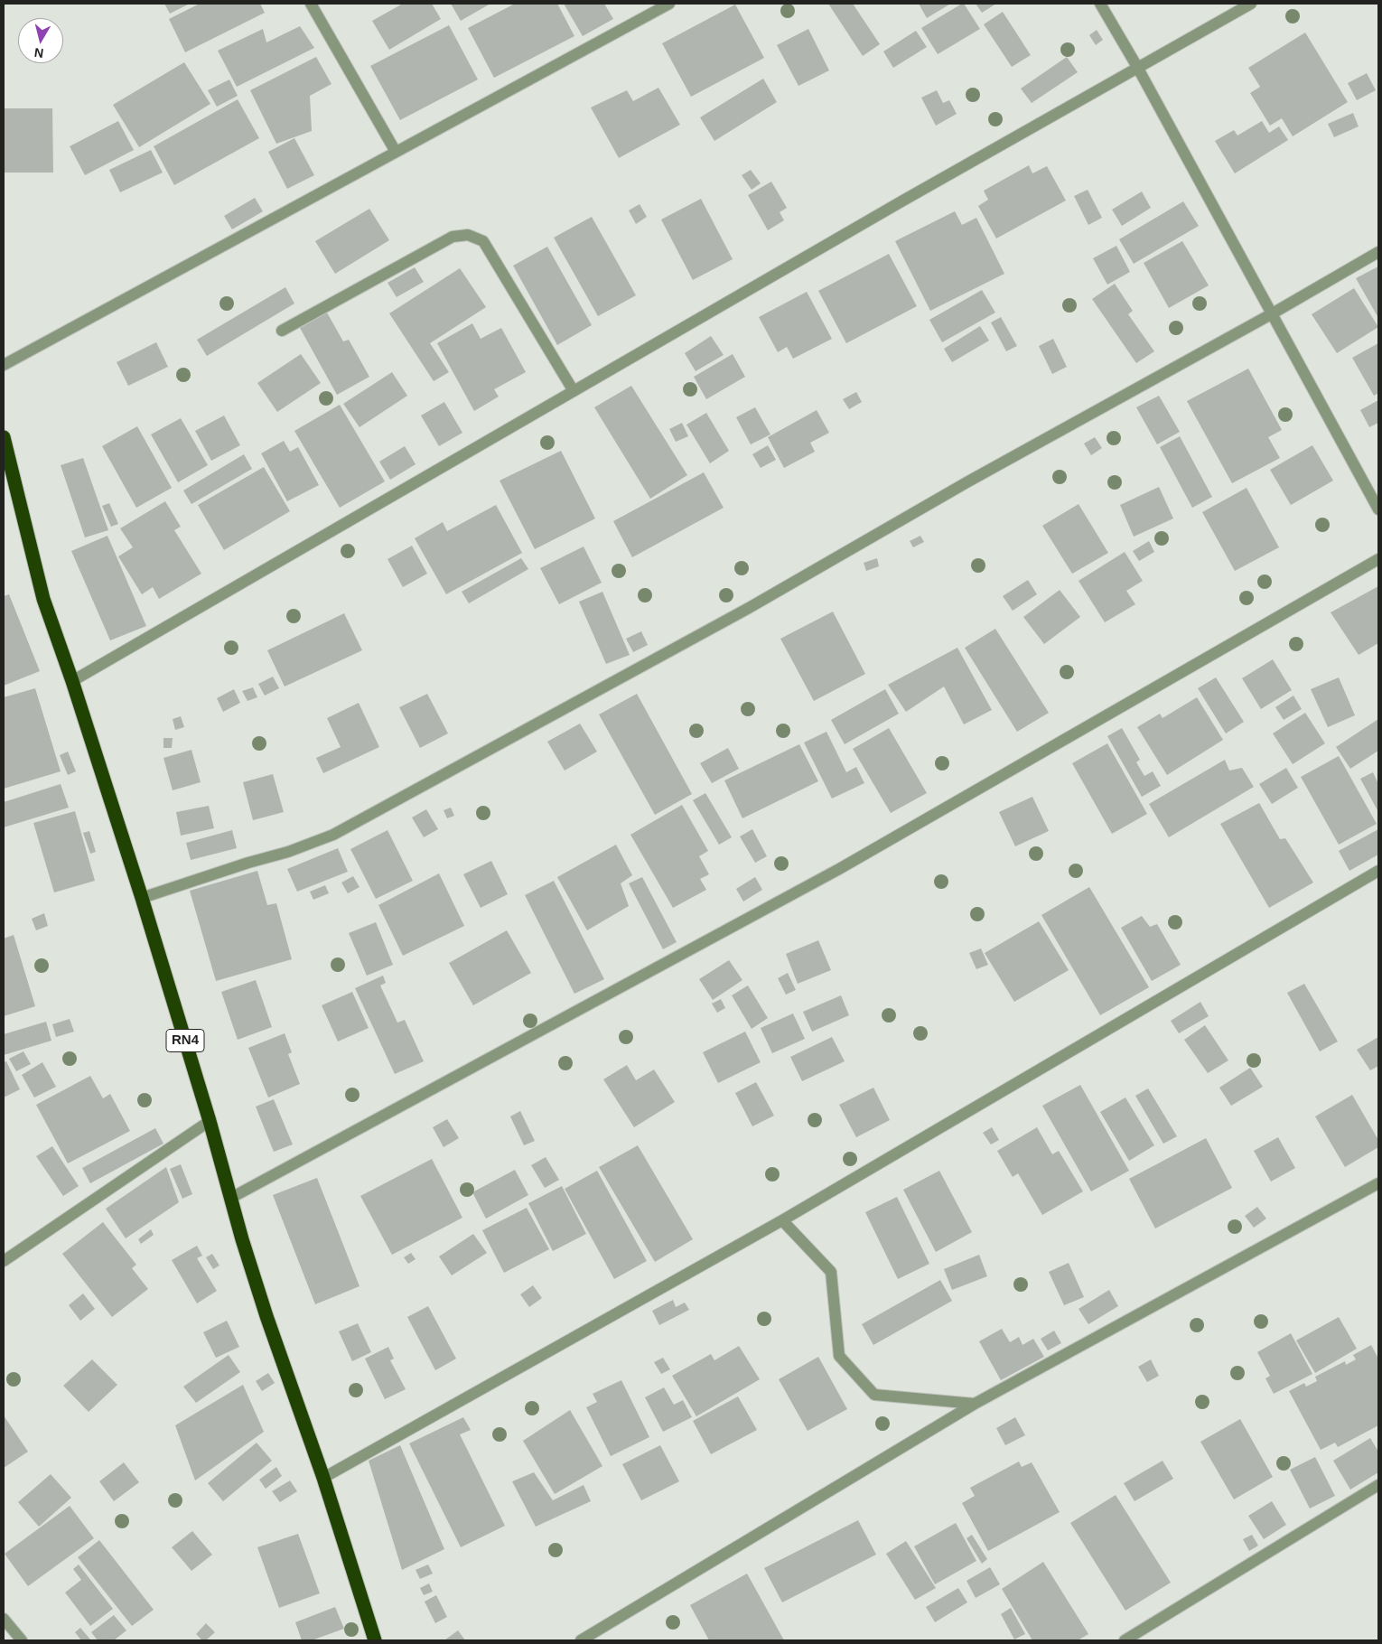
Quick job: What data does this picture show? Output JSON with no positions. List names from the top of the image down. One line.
{"streets":{"highway":["RN4"]},"north":"bottom"}
